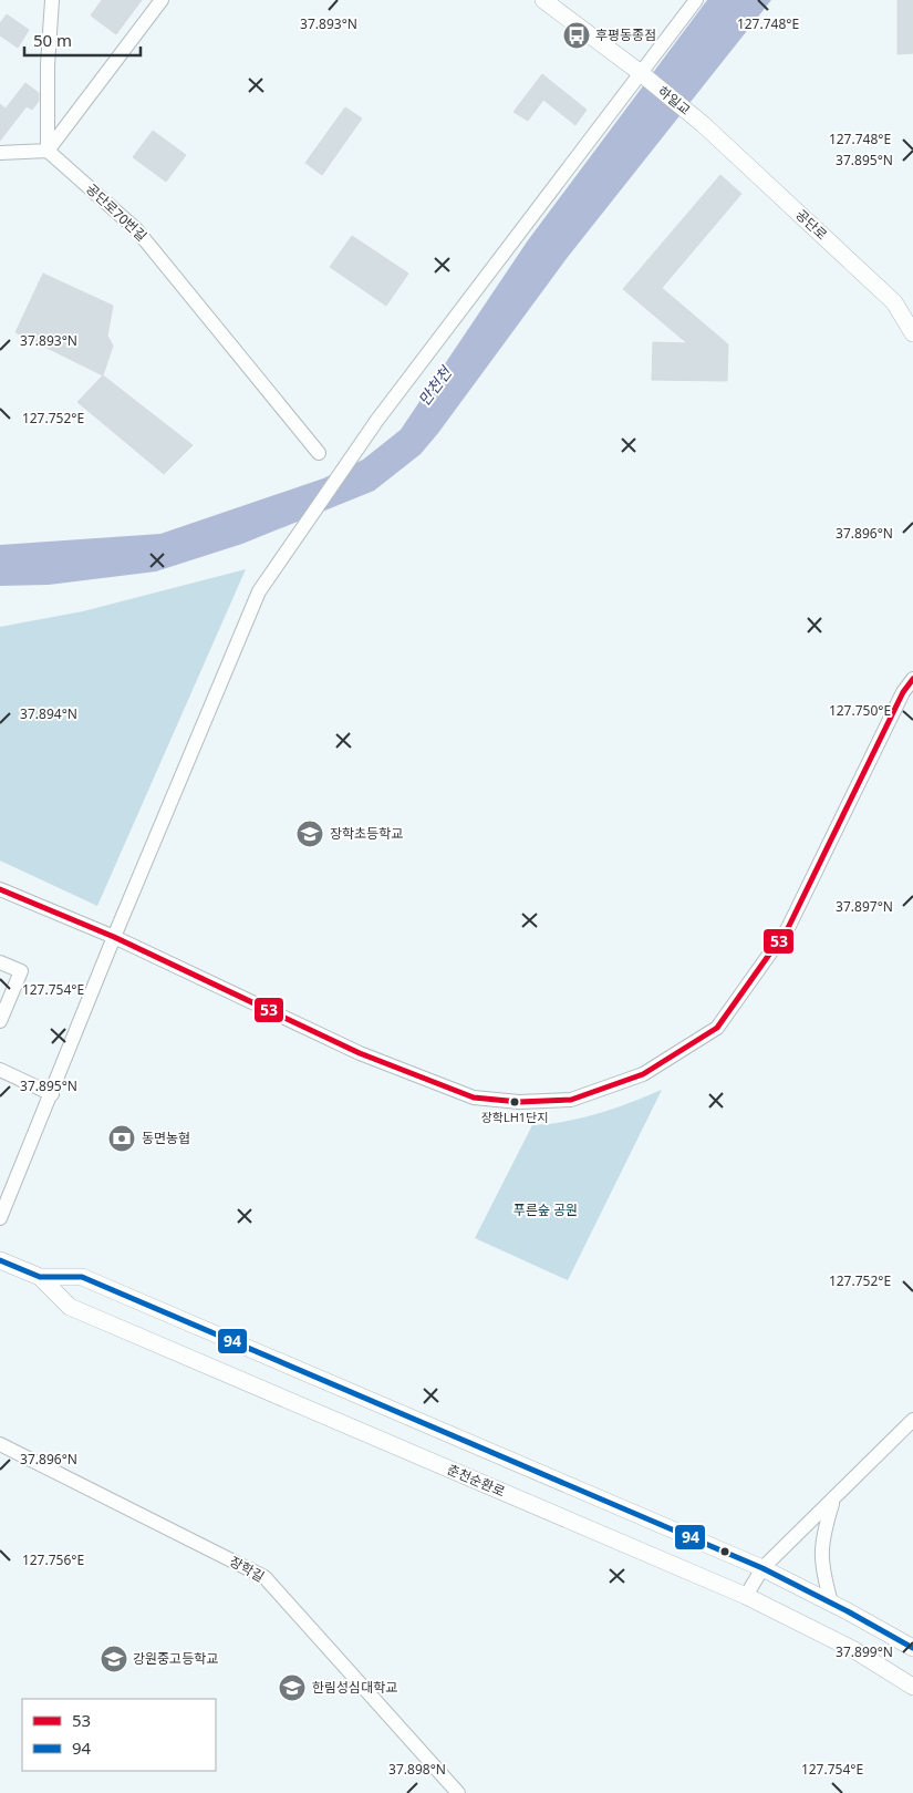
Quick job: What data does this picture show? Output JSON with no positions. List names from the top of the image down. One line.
{"streets":{"street":["하일교","공단로70번길","공단로","춘천순환로","장학길"]},"crossings":[["하일교","공단로"]],"water":["만천천"],"parks":["푸른숲 공원"],"places":{"bus stop":["후평동종점"],"school or university":["장학초등학교","강원중고등학교","한림성심대학교"],"other":["장학LH1단지"],"bank":["동면농협"]},"lines":["transit line 53","transit line 94"],"legend":["53","94"],"scale_bar":"50 m","coordinates":["127.748°E","37.893°N","37.895°N","127.752°E","37.896°N","127.750°E","37.894°N","37.897°N","127.754°E","127.756°E","37.899°N","37.898°N"]}
